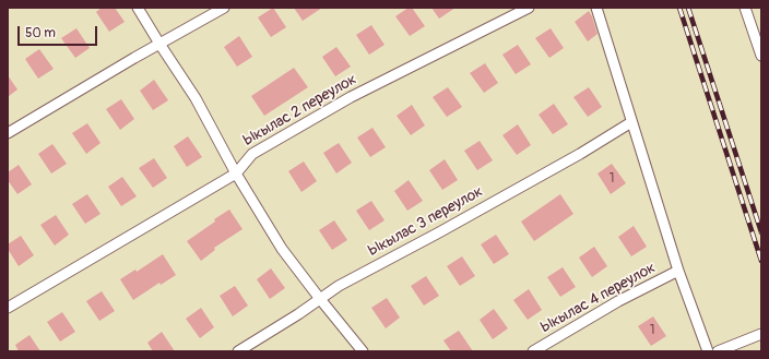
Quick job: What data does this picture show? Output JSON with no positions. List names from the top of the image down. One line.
{"streets":{"street":["Ыкылас 2 переулок","Ыкылас 3 переулок","Ыкылас 4 переулок"]},"house_numbers":["1","1"],"scale_bar":"50 m"}
